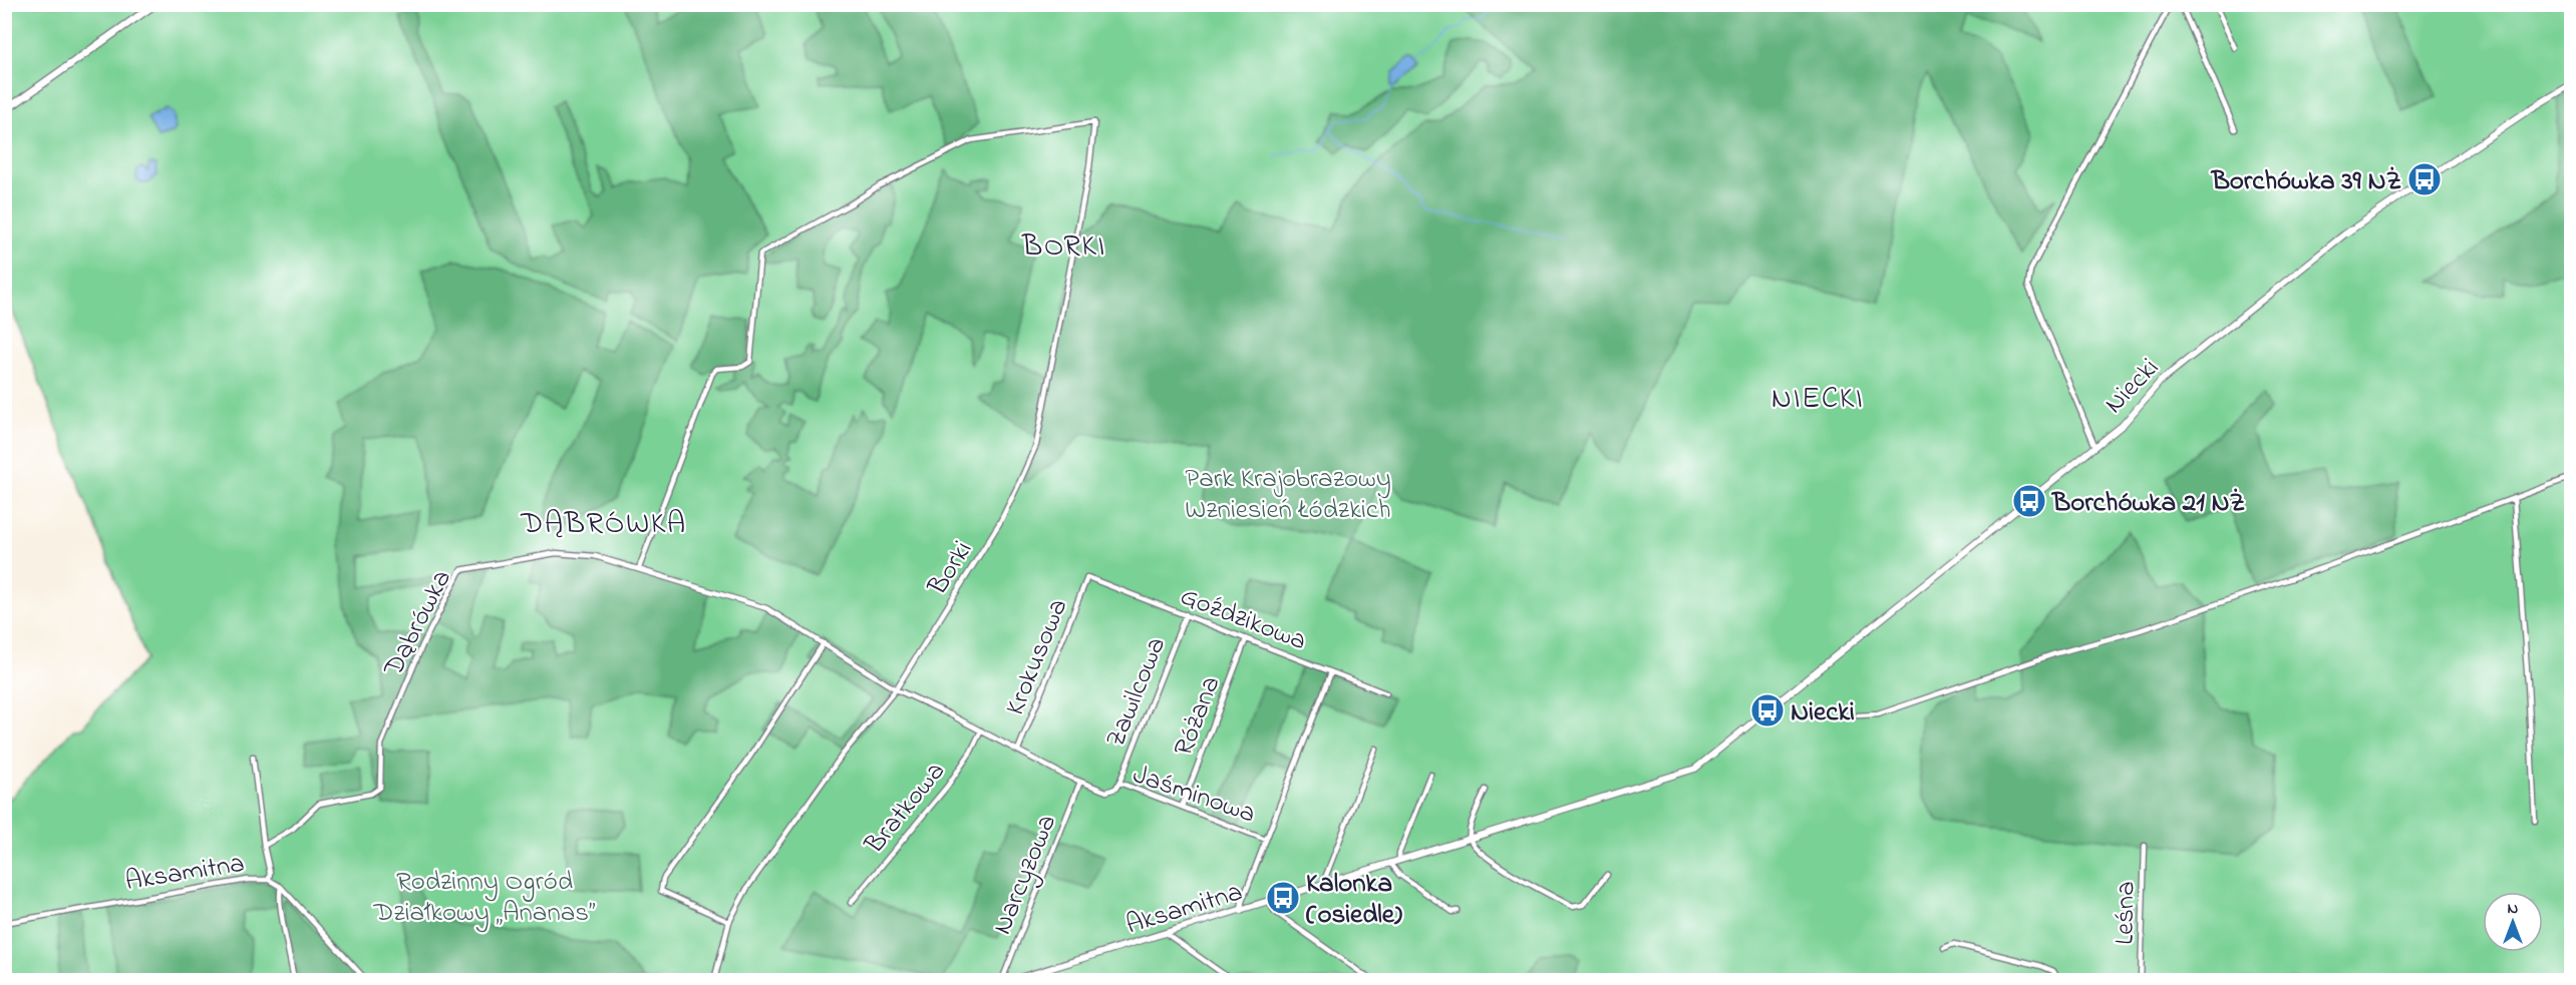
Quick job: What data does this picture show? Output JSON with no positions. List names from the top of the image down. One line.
{"streets":{"street":["Niecki","Borki","Goździkowa","Dąbrówka","Krokusowa","Zawilcowa","Różana","Jaśminowa","Bratkowa","Aksamitna","Narcyzowa","Leśna"]},"crossings":[["Niecki","Aksamitna"],["Borki","Dąbrówka"],["Goździkowa","Krokusowa"],["Goździkowa","Zawilcowa"],["Goździkowa","Różana"],["Dąbrówka","Jaśminowa"],["Dąbrówka","Bratkowa"],["Krokusowa","Jaśminowa"],["Zawilcowa","Jaśminowa"],["Różana","Jaśminowa"],["Jaśminowa","Bratkowa"],["Jaśminowa","Narcyzowa"]],"districts":["BORKI","NIECKI","DĄBRÓWKA"],"parks":["Park Krajobrazowy Wzniesień Łódzkich","Rodzinny Ogród Działkowy „Ananas”"],"places":{"bus stop":["Borchówka 39 NŻ","Borchówka 21 NŻ","Niecki","Kalonka (osiedle)"]},"north":"top"}
